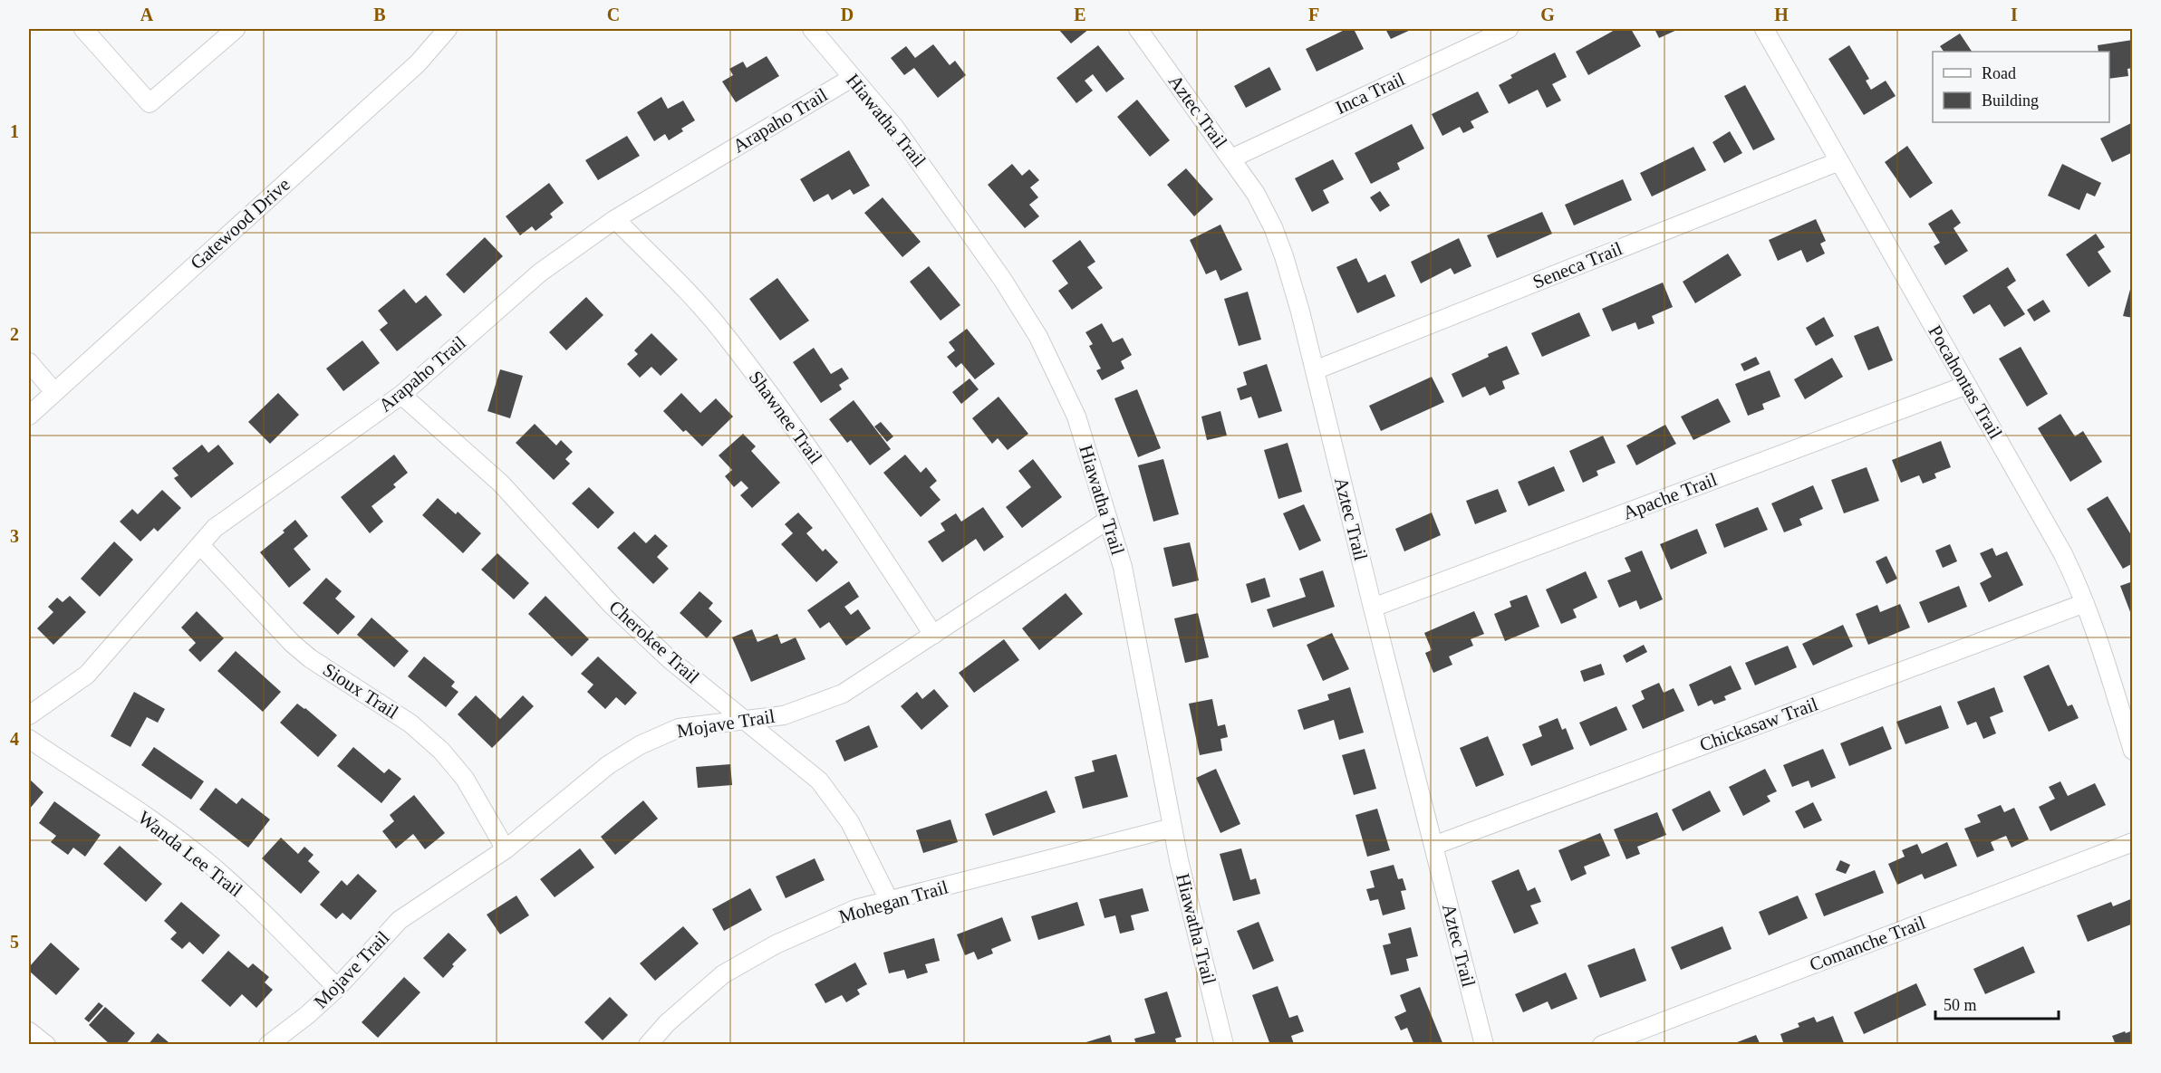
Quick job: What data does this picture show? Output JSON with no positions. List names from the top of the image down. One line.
{"streets":{"street":["Inca Trail","Aztec Trail","Arapaho Trail","Hiawatha Trail","Gatewood Drive","Seneca Trail","Pocahontas Trail","Shawnee Trail","Apache Trail","Cherokee Trail","Sioux Trail","Mojave Trail","Chickasaw Trail","Wanda Lee Trail","Mohegan Trail","Comanche Trail"]},"crossings":[["Inca Trail","Aztec Trail"],["Aztec Trail","Seneca Trail"],["Aztec Trail","Apache Trail"],["Aztec Trail","Chickasaw Trail"],["Arapaho Trail","Hiawatha Trail"],["Arapaho Trail","Shawnee Trail"],["Arapaho Trail","Cherokee Trail"],["Arapaho Trail","Sioux Trail"],["Hiawatha Trail","Mojave Trail"],["Hiawatha Trail","Mohegan Trail"],["Seneca Trail","Pocahontas Trail"],["Pocahontas Trail","Apache Trail"],["Pocahontas Trail","Chickasaw Trail"],["Shawnee Trail","Mojave Trail"],["Cherokee Trail","Mojave Trail"],["Cherokee Trail","Mohegan Trail"],["Sioux Trail","Mojave Trail"],["Mojave Trail","Wanda Lee Trail"]],"legend":["Road","Building"],"scale_bar":"50 m","grid":{"columns":["A","B","C","D","E","F","G","H","I"],"rows":["1","2","3","4","5"]}}
